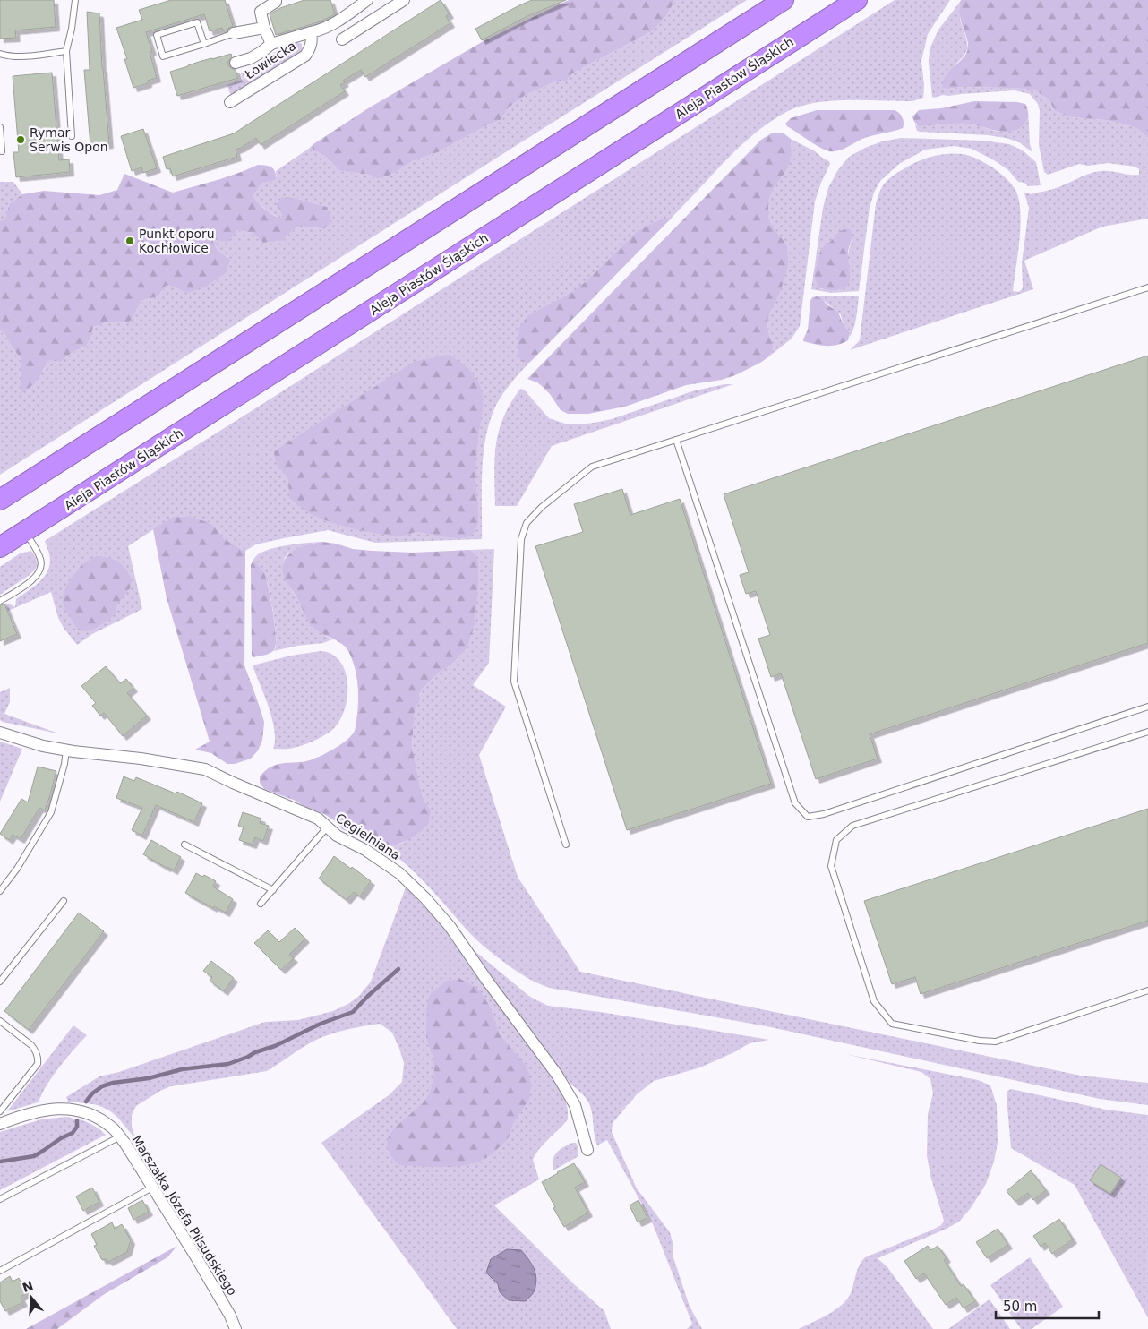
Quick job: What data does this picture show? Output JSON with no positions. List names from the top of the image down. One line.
{"streets":{"highway":["Aleja Piastów Śląskich"],"street":["Łowiecka","Cegielniana","Marszałka Józefa Piłsudskiego"]},"places":["Rymar Serwis Opon","Punkt oporu Kochłowice"],"scale_bar":"50 m","north":"top"}
